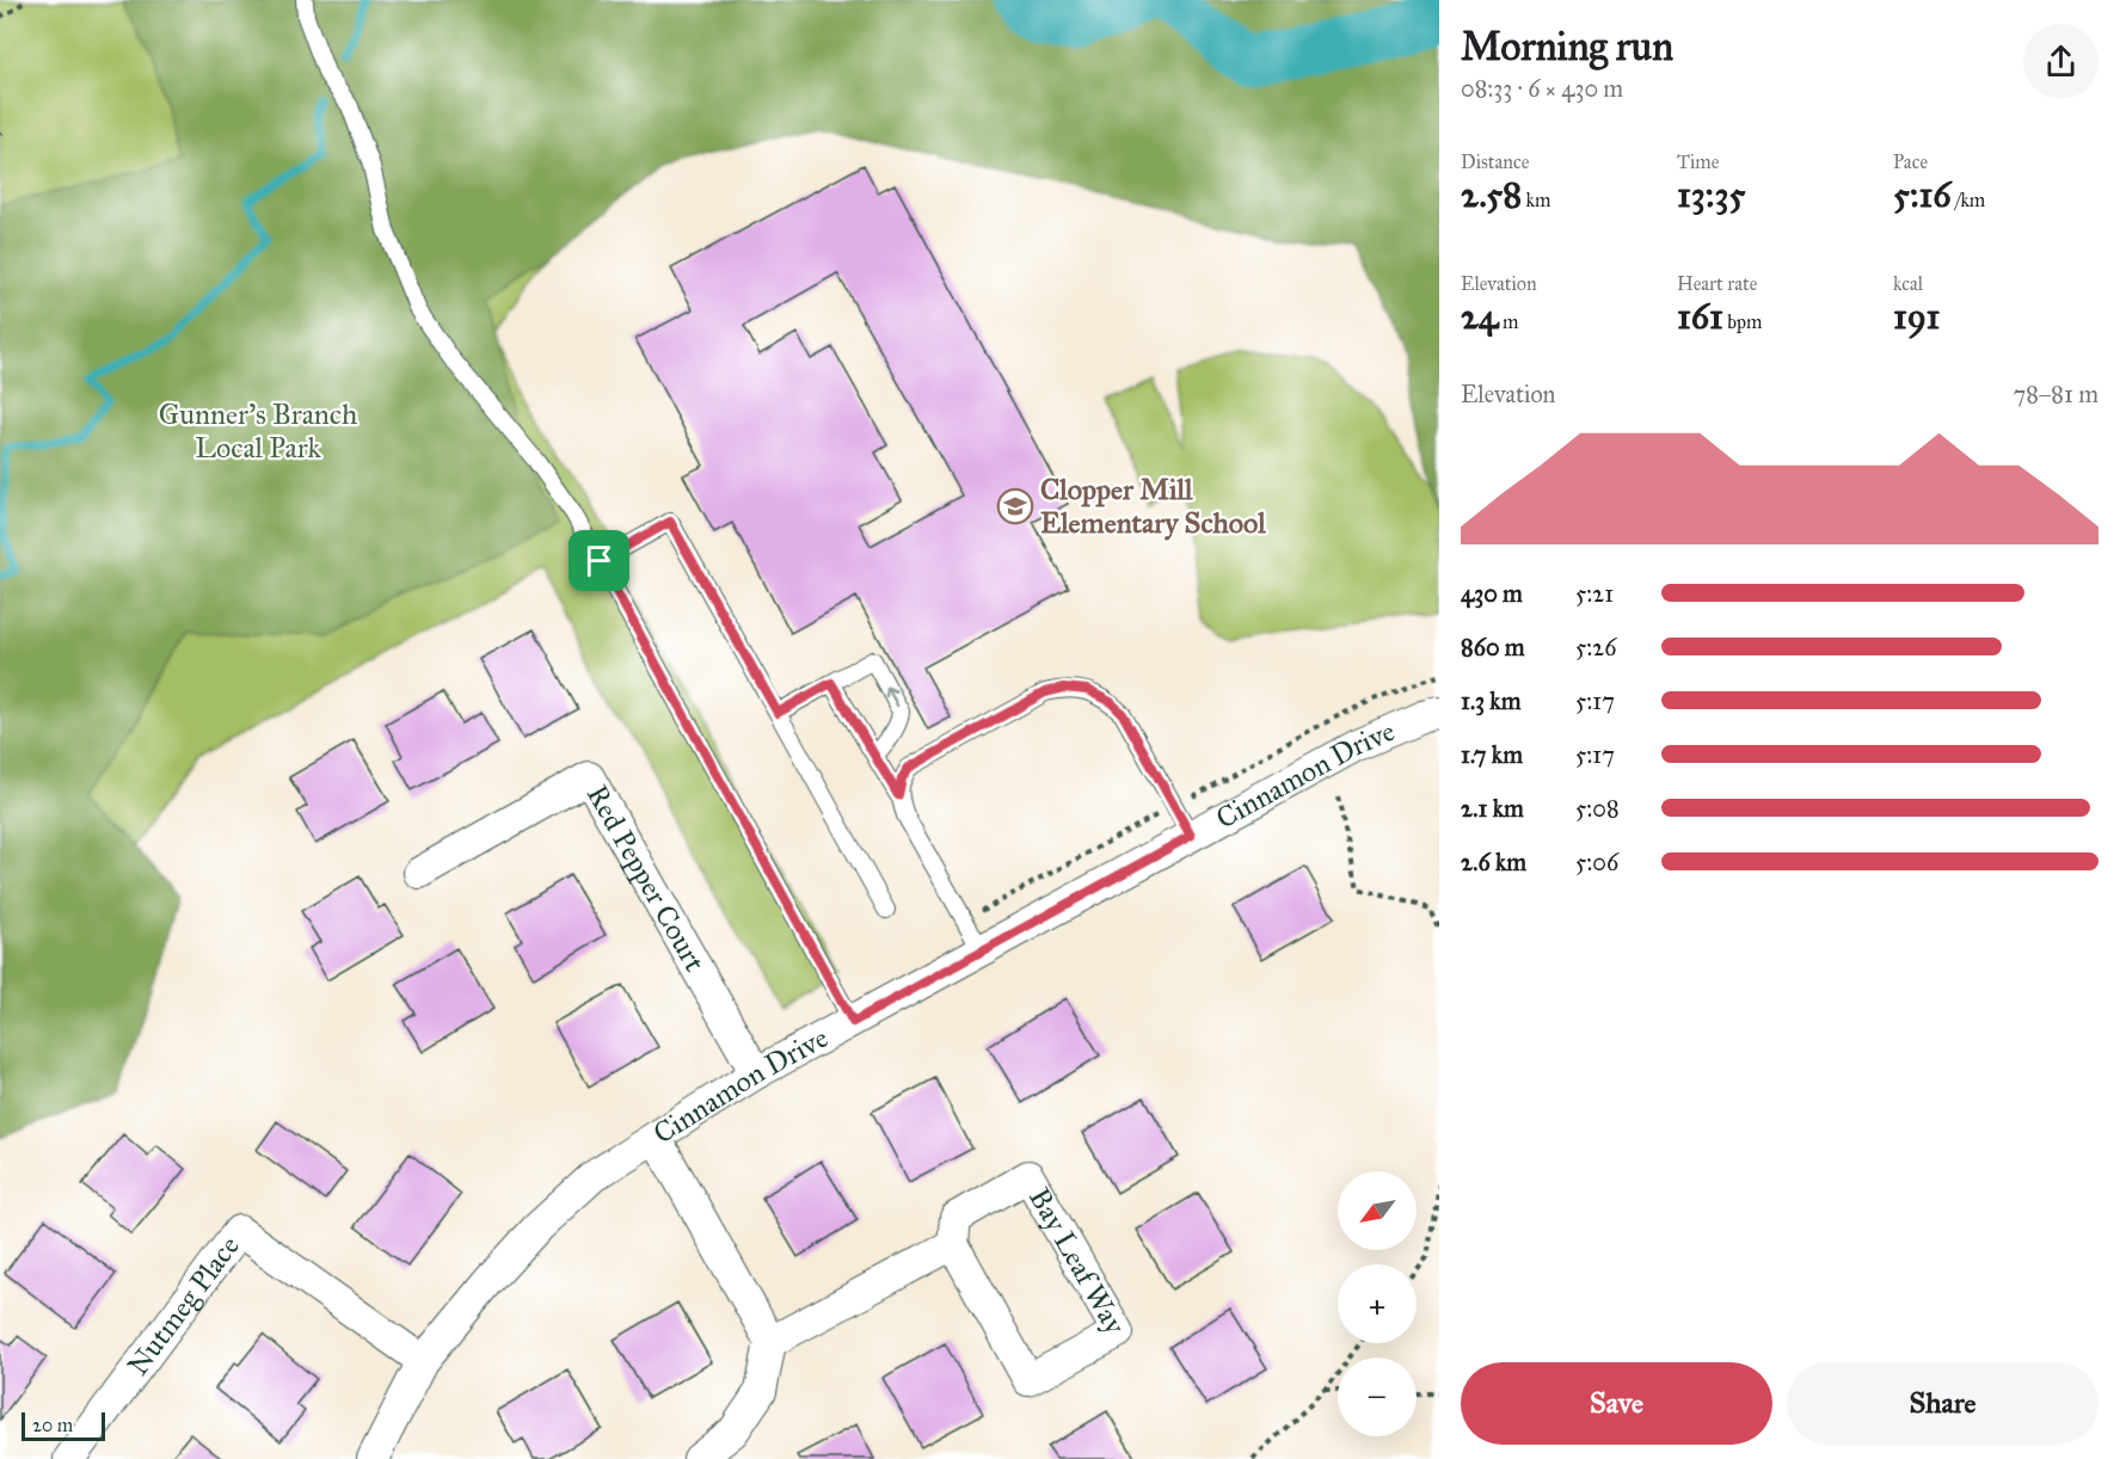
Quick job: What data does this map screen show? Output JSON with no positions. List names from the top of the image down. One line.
{"streets":{"street":["Cinnamon Drive","Red Pepper Court","Bay Leaf Way","Nutmeg Place"]},"crossings":[["Cinnamon Drive","Red Pepper Court"],["Cinnamon Drive","Nutmeg Place"]],"parks":["Gunner's Branch Local Park"],"places":{"school or university":["Clopper Mill Elementary School"]},"scale_bar":"20 m","north":"bottom left","page":{"heading":["Morning run","08:33 · 6 × 430 m"],"stats":[["Distance","2.58 km"],["Time","13:35"],["Pace","5:16 /km"],["Elevation","24 m"],["Heart rate","161 bpm"],["kcal","191"]],"chart":["Elevation","78–81 m"],"list":[{"name":"430 m","note":"5:21"},{"name":"860 m","note":"5:26"},{"name":"1.3 km","note":"5:17"},{"name":"1.7 km","note":"5:17"},{"name":"2.1 km","note":"5:08"},{"name":"2.6 km","note":"5:06"}],"map_buttons":["+","−"],"buttons":["Save","Share"],"scale":"20 m"}}
